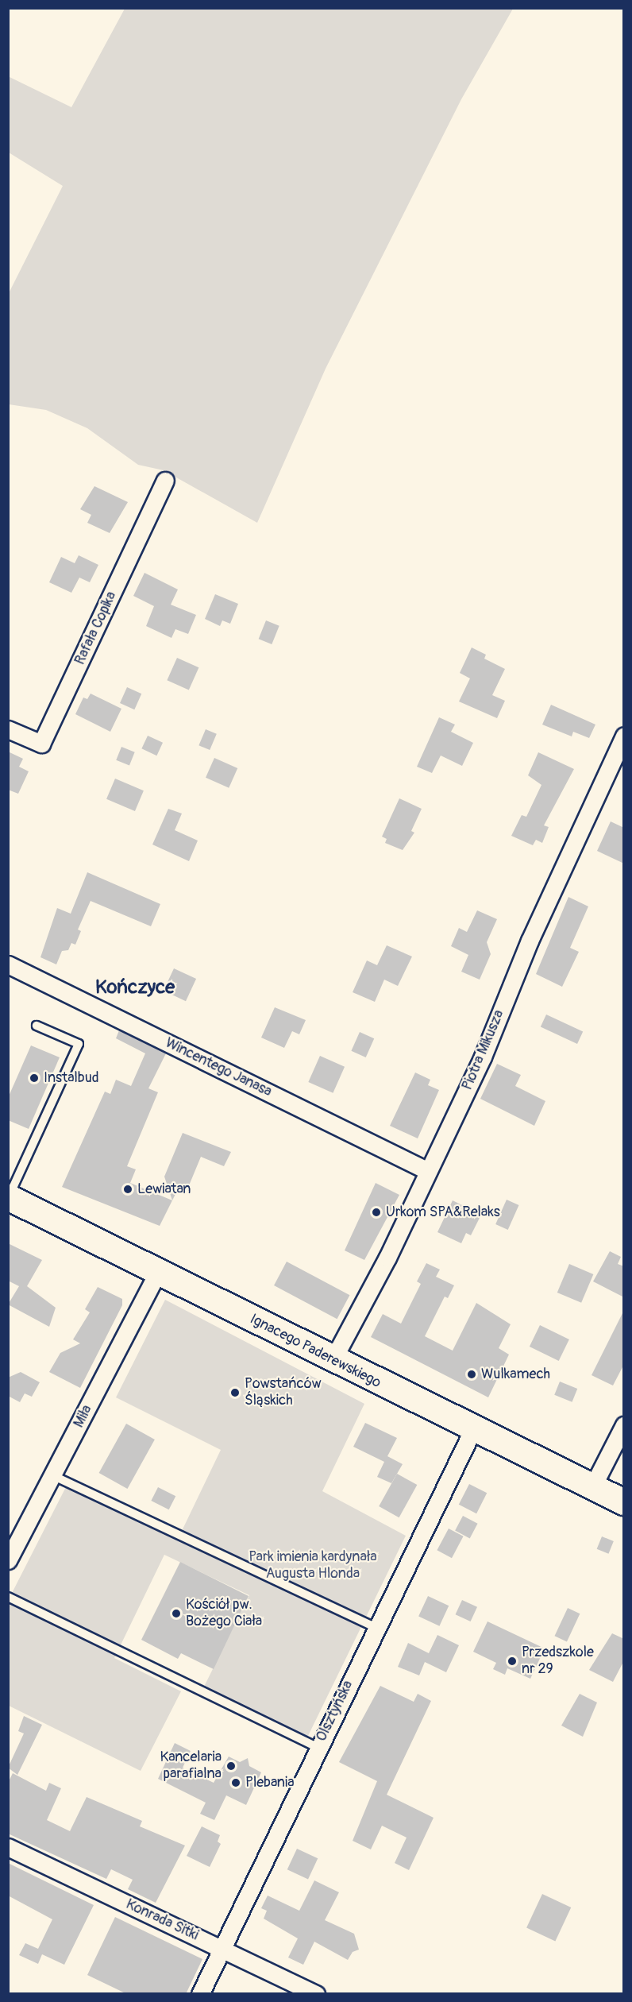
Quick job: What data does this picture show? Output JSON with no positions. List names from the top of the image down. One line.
{"streets":{"main road":["Ignacego Paderewskiego"],"street":["Rafała Copika","Piotra Mikusza","Wincentego Janasa","Miła","Olsztyńska","Konrada Sitki"]},"crossings":[["Piotra Mikusza","Wincentego Janasa"],["Piotra Mikusza","Ignacego Paderewskiego"],["Ignacego Paderewskiego","Miła"],["Ignacego Paderewskiego","Olsztyńska"],["Olsztyńska","Konrada Sitki"]],"districts":["Kończyce"],"parks":["Park imienia kardynała Augusta Hlonda"],"places":["Instalbud","Lewiatan","Urkom SPA&Relaks","Wulkamech","Powstańców Śląskich","Kościół pw. Bożego Ciała","Przedszkole nr 29","Kancelaria parafialna","Plebania"]}
